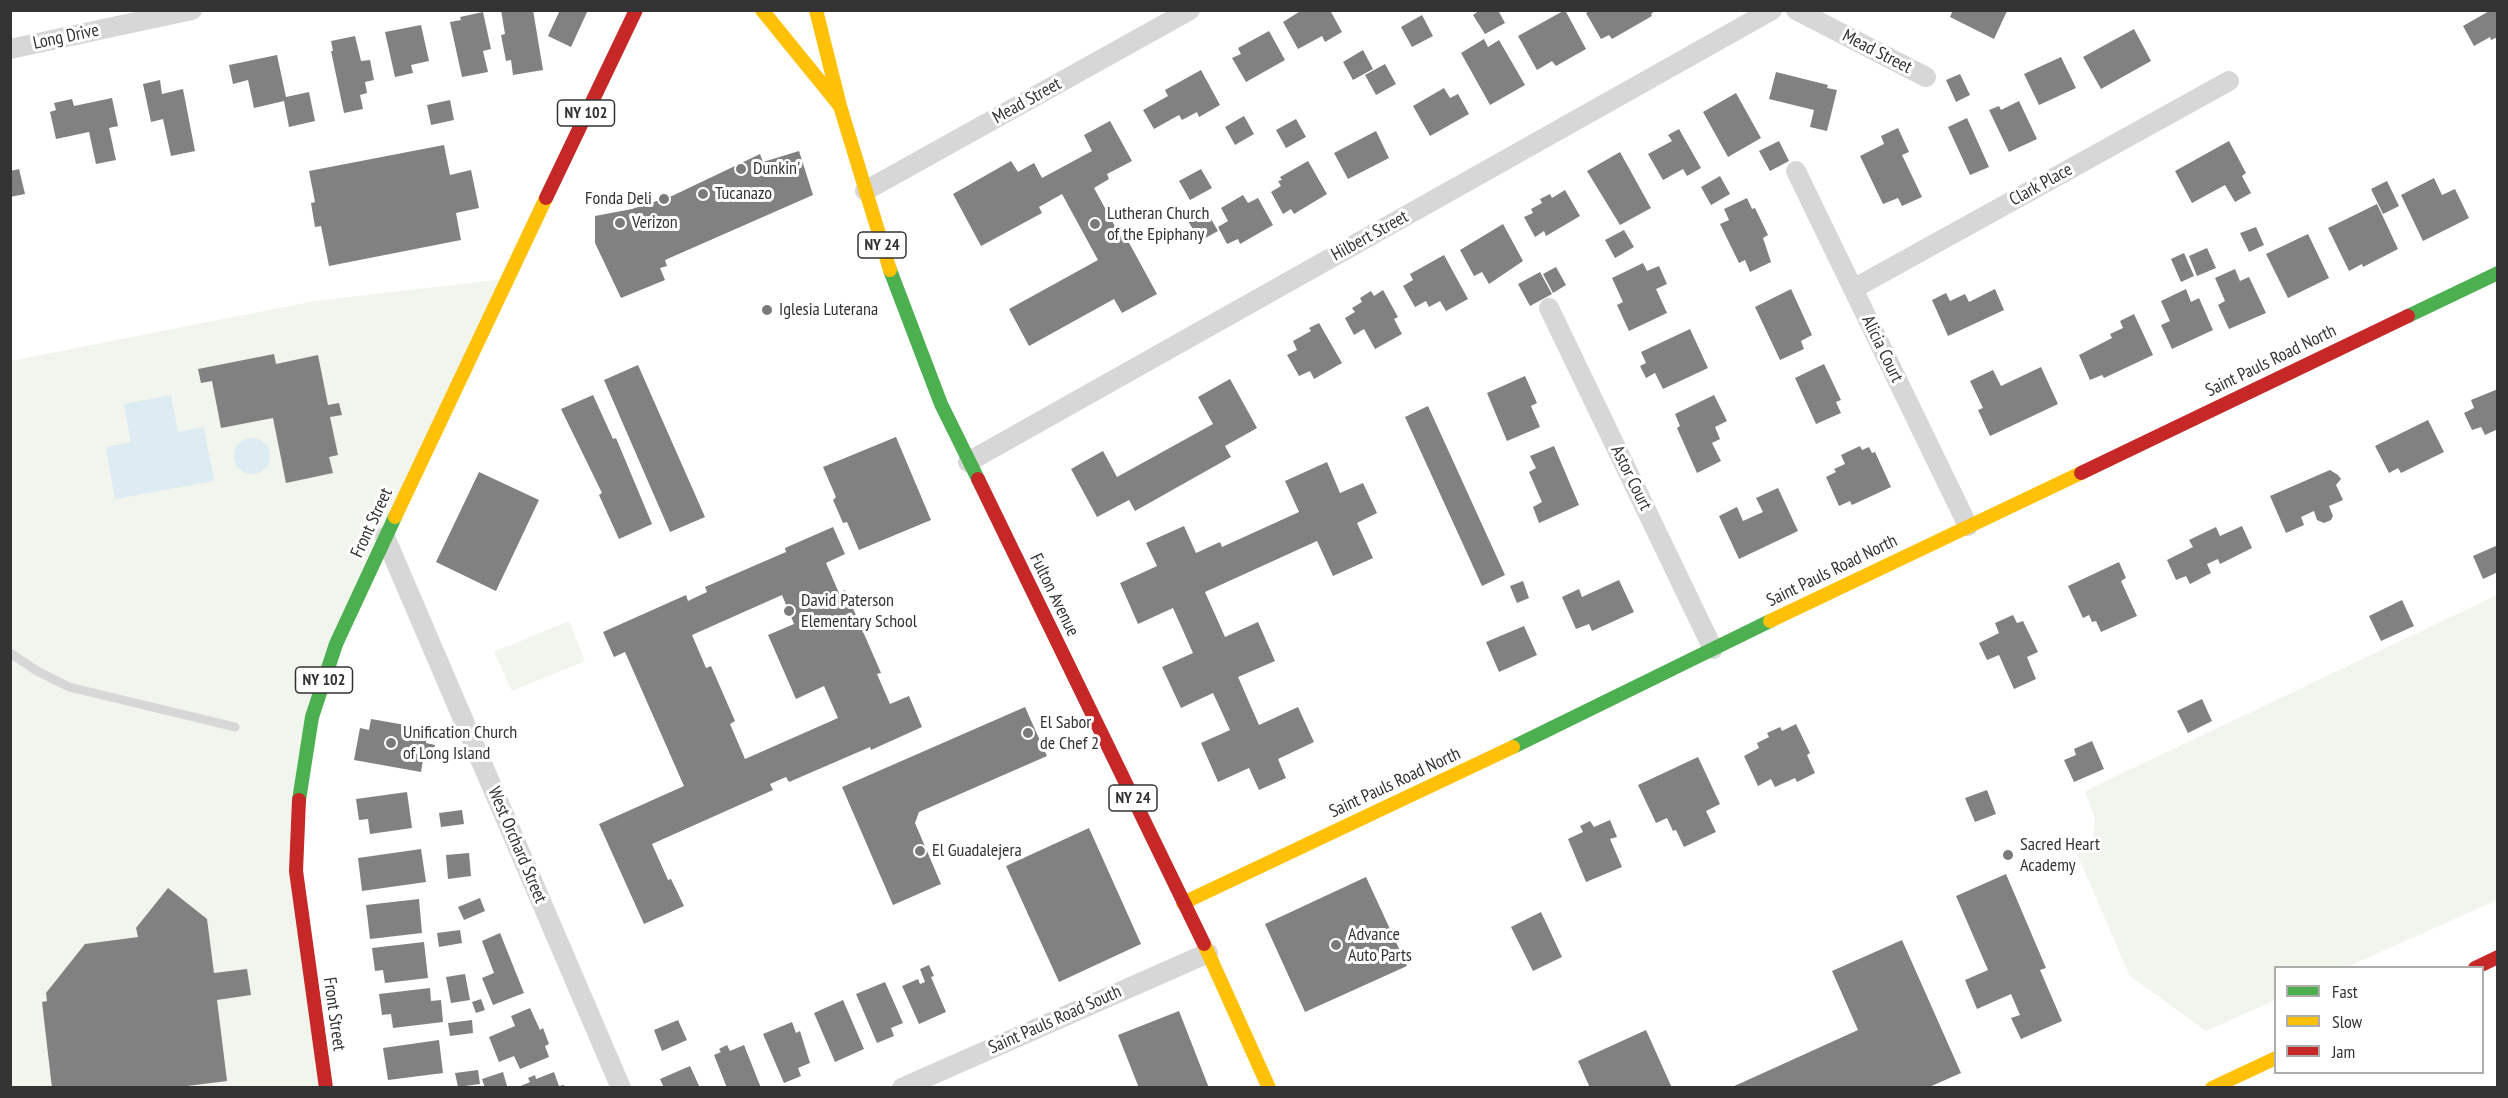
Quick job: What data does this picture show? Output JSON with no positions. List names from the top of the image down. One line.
{"streets":{"main road":["NY 102","NY 24","Saint Pauls Road North","Front Street","Fulton Avenue"],"street":["Long Drive","Mead Street","Clark Place","Hilbert Street","Alicia Court","Astor Court","West Orchard Street","Saint Pauls Road South"]},"crossings":[["Mead Street","Fulton Avenue"],["Clark Place","Alicia Court"],["Hilbert Street","Fulton Avenue"],["NY 24","Fulton Avenue"],["Alicia Court","Saint Pauls Road North"],["Saint Pauls Road North","Astor Court"],["Saint Pauls Road North","Fulton Avenue"],["Front Street","West Orchard Street"],["Fulton Avenue","Saint Pauls Road South"]],"places":["Dunkin'","Tucanazo","Fonda Deli","Verizon","Lutheran Church of the Epiphany","Iglesia Luterana","David Paterson Elementary School","El Sabor de Chef 2","Unification Church of Long Island","El Guadalejera","Sacred Heart Academy","Advance Auto Parts"],"legend":["Fast","Slow","Jam"]}
